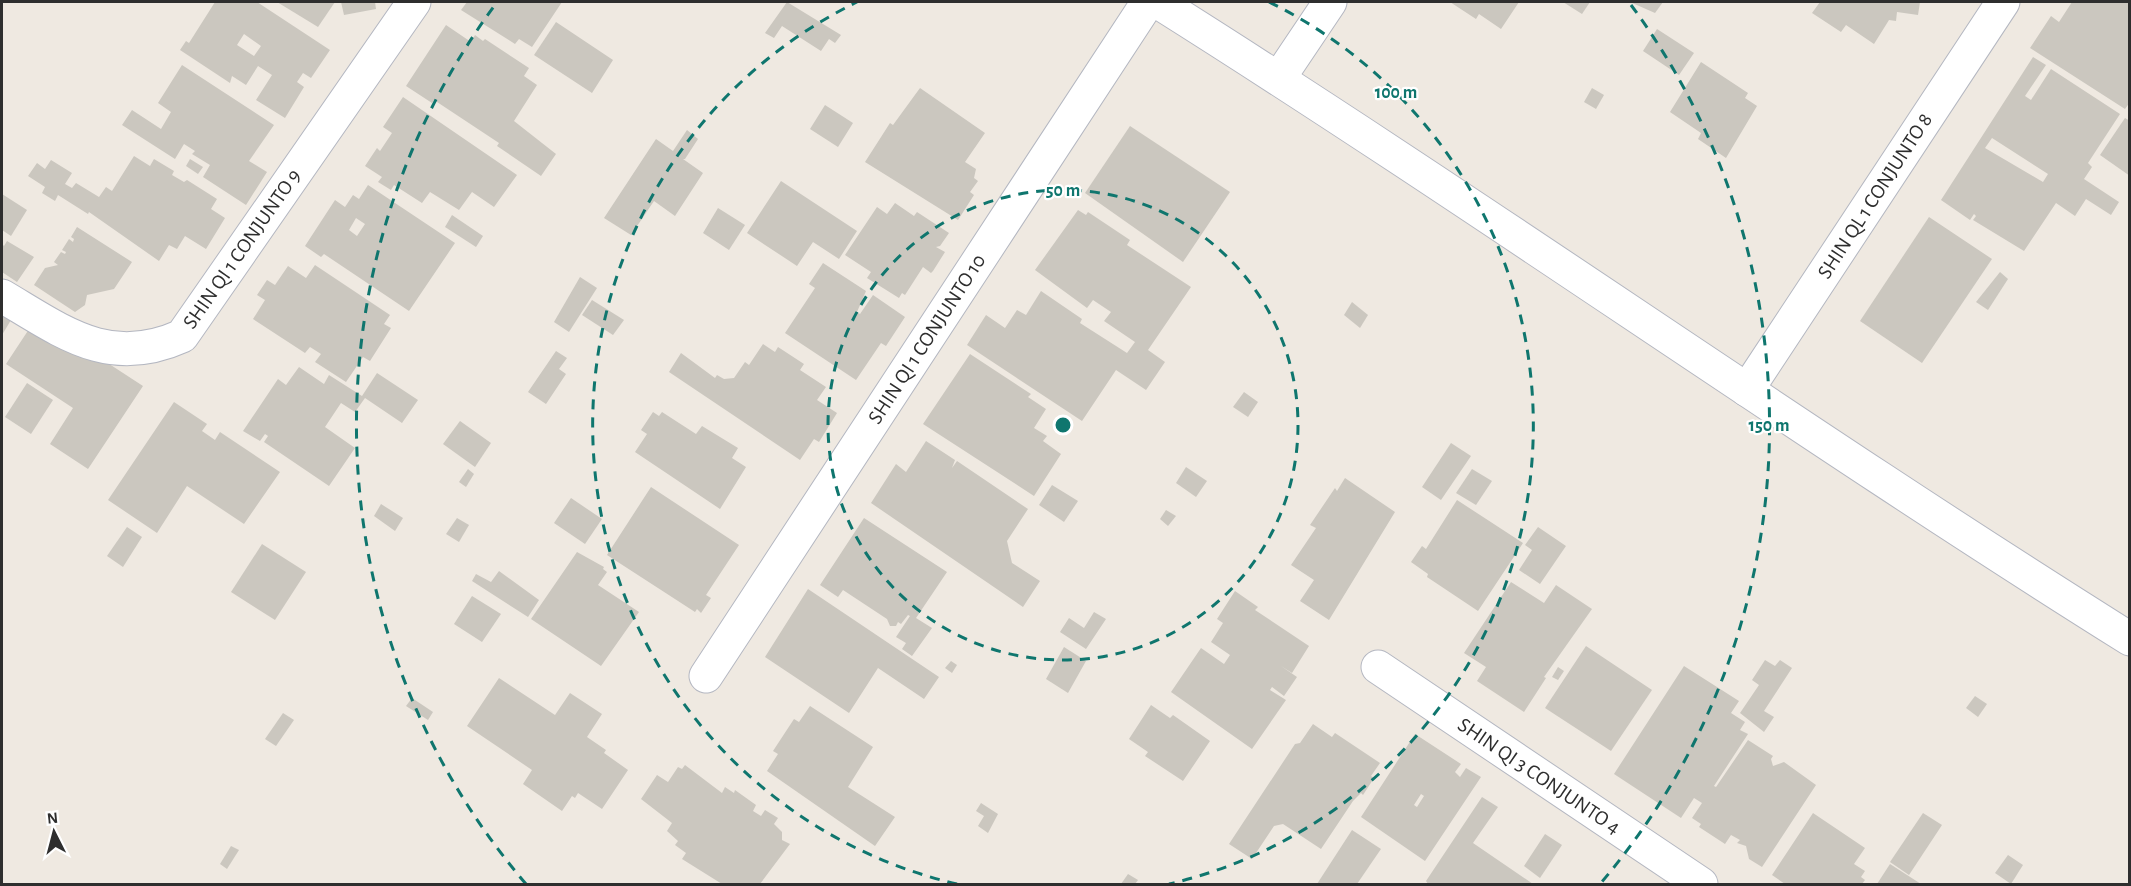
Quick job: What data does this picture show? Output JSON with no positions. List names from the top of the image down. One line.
{"streets":{"street":["SHIN QL 1 CONJUNTO 8","SHIN QI 1 CONJUNTO 9","SHIN QI 1 CONJUNTO 10","SHIN QI 3 CONJUNTO 4"]},"north":"top","rings":["100 m","50 m","150 m"]}
